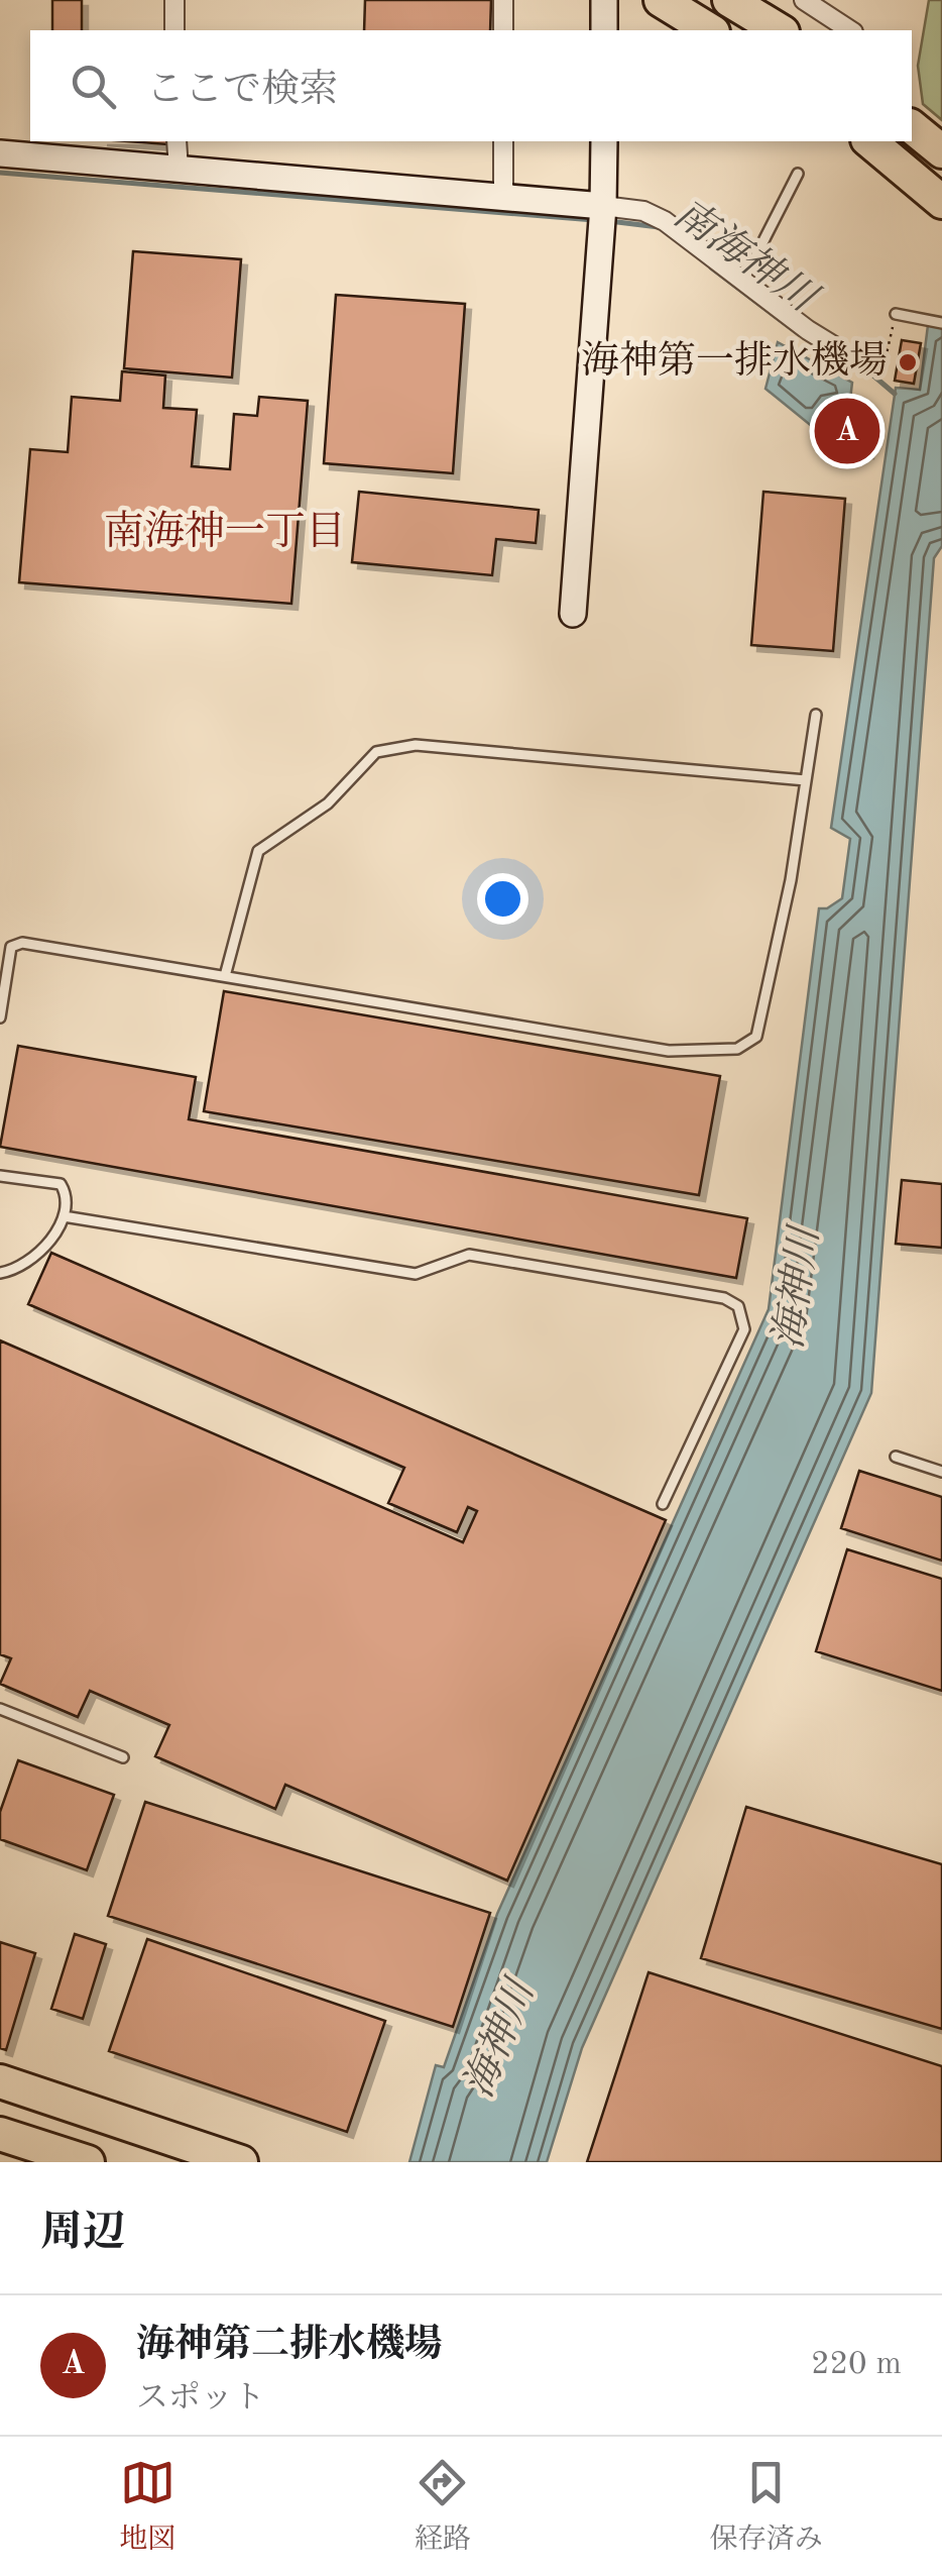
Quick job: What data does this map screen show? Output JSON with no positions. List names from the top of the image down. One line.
{"districts":["南海神一丁目"],"water":["南海神川","海神川"],"places":["海神第一排水機場"],"page":{"search":"ここで検索","pins":"A","heading":"周辺","list":[{"mark":"A","name":"海神第二排水機場","note":"スポット","value":"220 m"}],"nav":["地図","経路","保存済み"]}}
